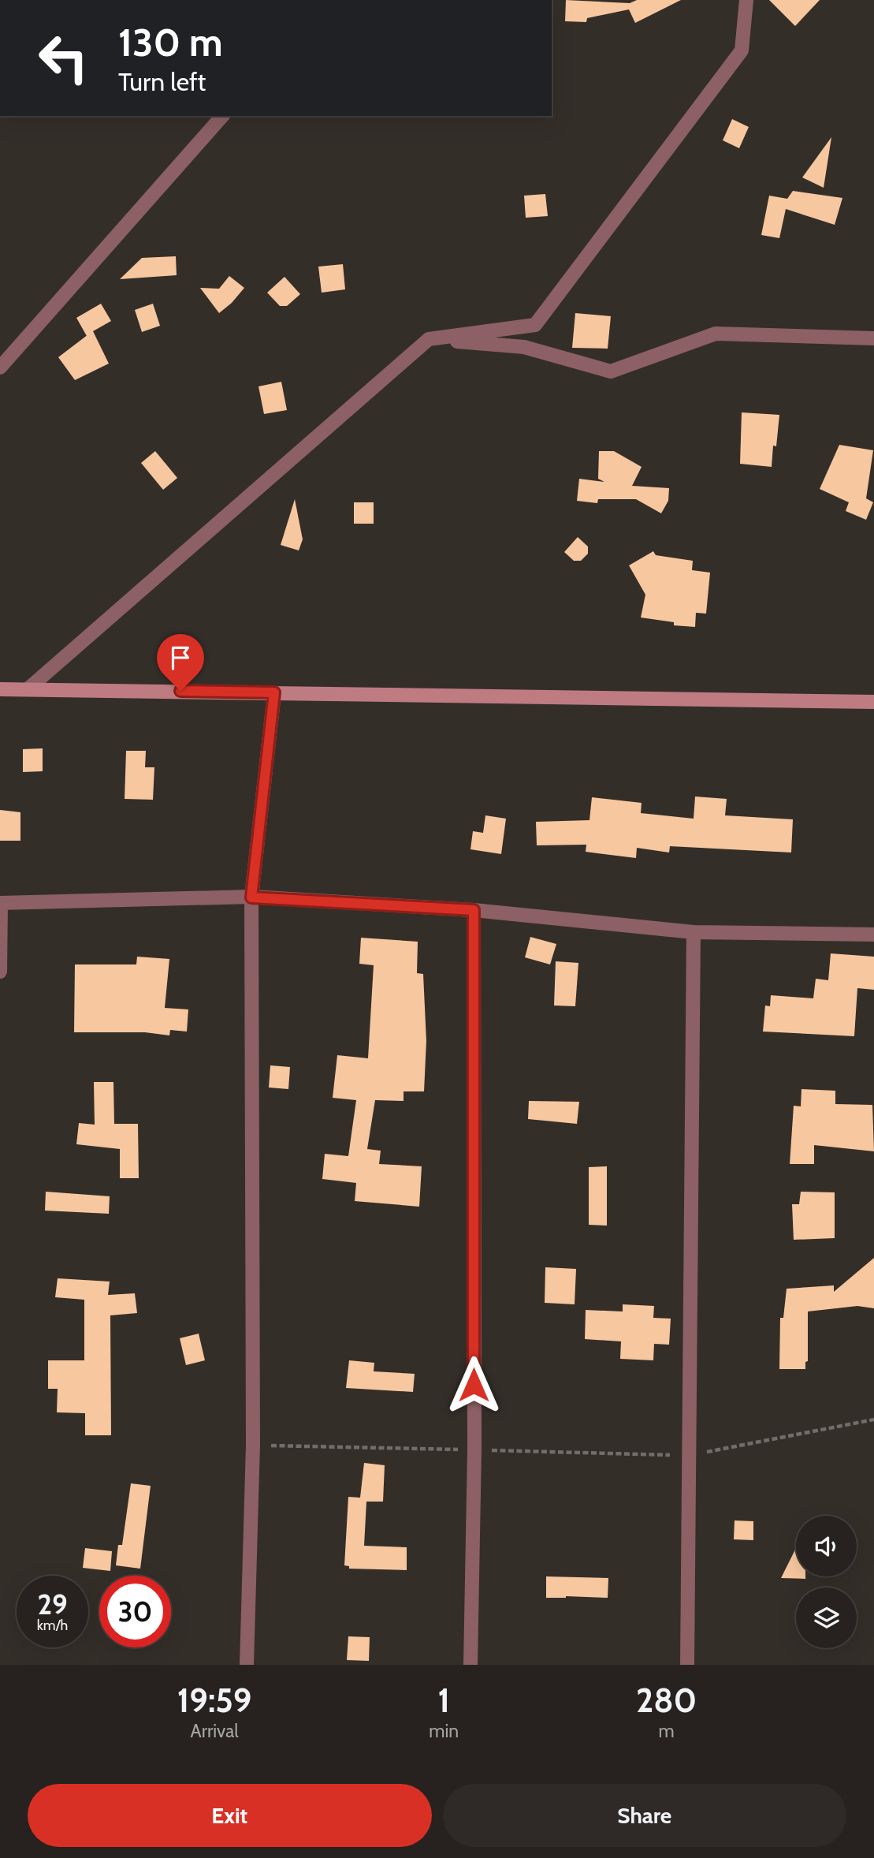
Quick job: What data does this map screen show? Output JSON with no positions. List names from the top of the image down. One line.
{"page":{"turn":["130 m","Turn left"],"speed":"29 km/h","limit":"30","eta":["19:59","Arrival","1","min","280","m"],"buttons":["Exit","Share"]}}
